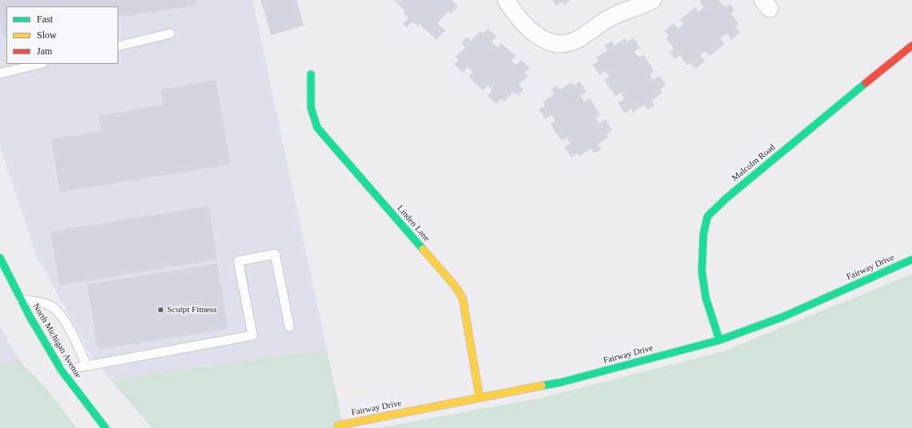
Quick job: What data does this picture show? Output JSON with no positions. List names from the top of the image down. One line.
{"streets":{"street":["Malcolm Road","Linden Lane","Fairway Drive","North Michigan Avenue"]},"crossings":[["Malcolm Road","Fairway Drive"],["Linden Lane","Fairway Drive"]],"places":["Sculpt Fitness"],"legend":["Fast","Slow","Jam"]}
